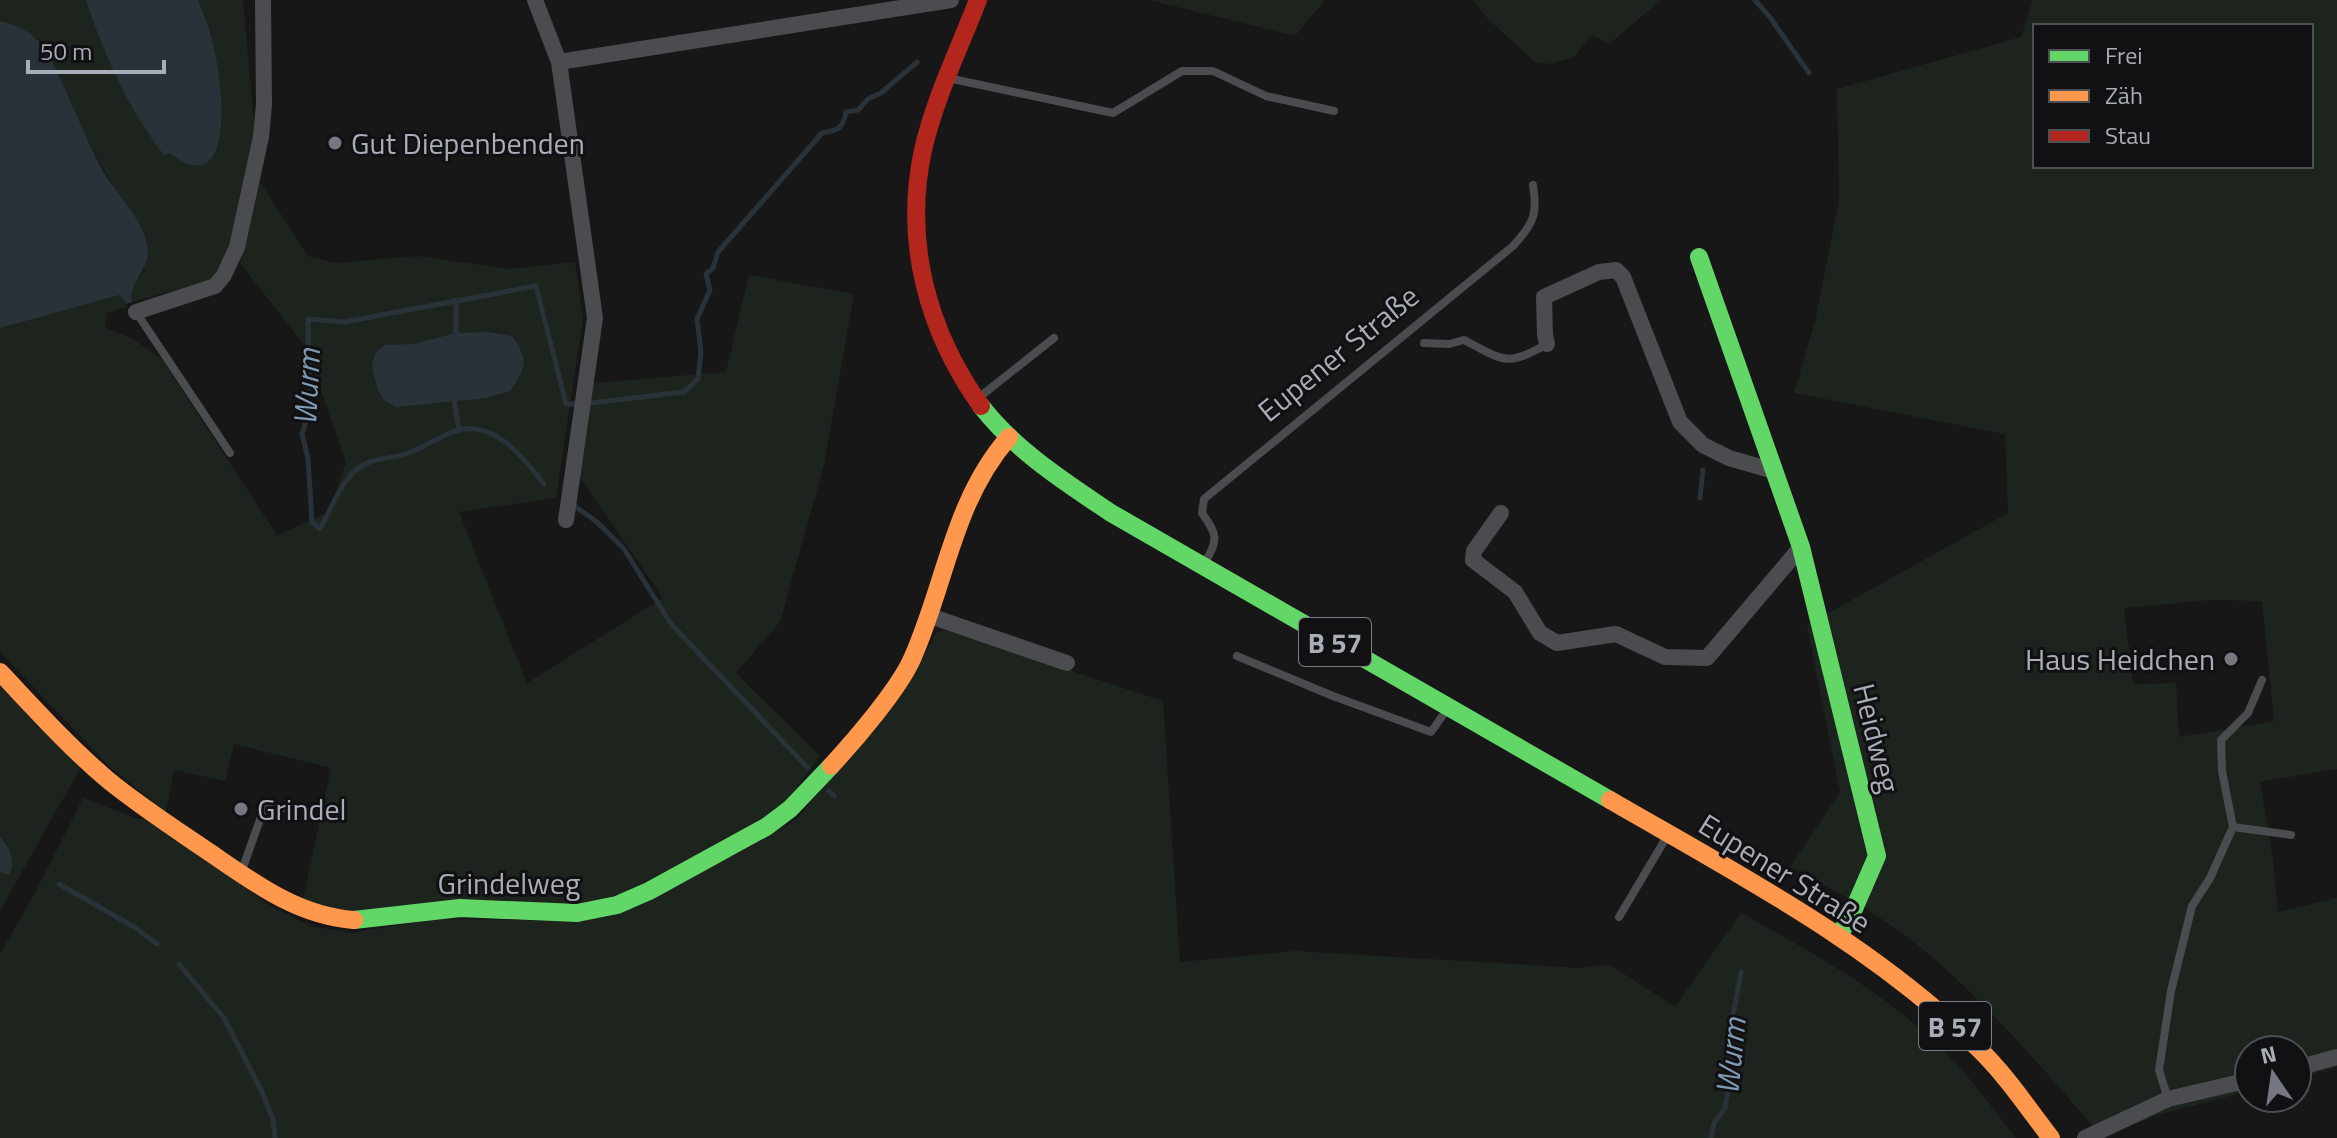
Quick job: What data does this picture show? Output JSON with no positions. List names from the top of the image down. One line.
{"streets":{"street":["Eupener Straße","B 57","Heidweg","Grindelweg"]},"crossings":[["Eupener Straße","Heidweg"],["Eupener Straße","Grindelweg"]],"water":["Wurm"],"places":["Gut Diepenbenden","Haus Heidchen","Grindel"],"legend":["Frei","Zäh","Stau"],"scale_bar":"50 m","north":"top"}
